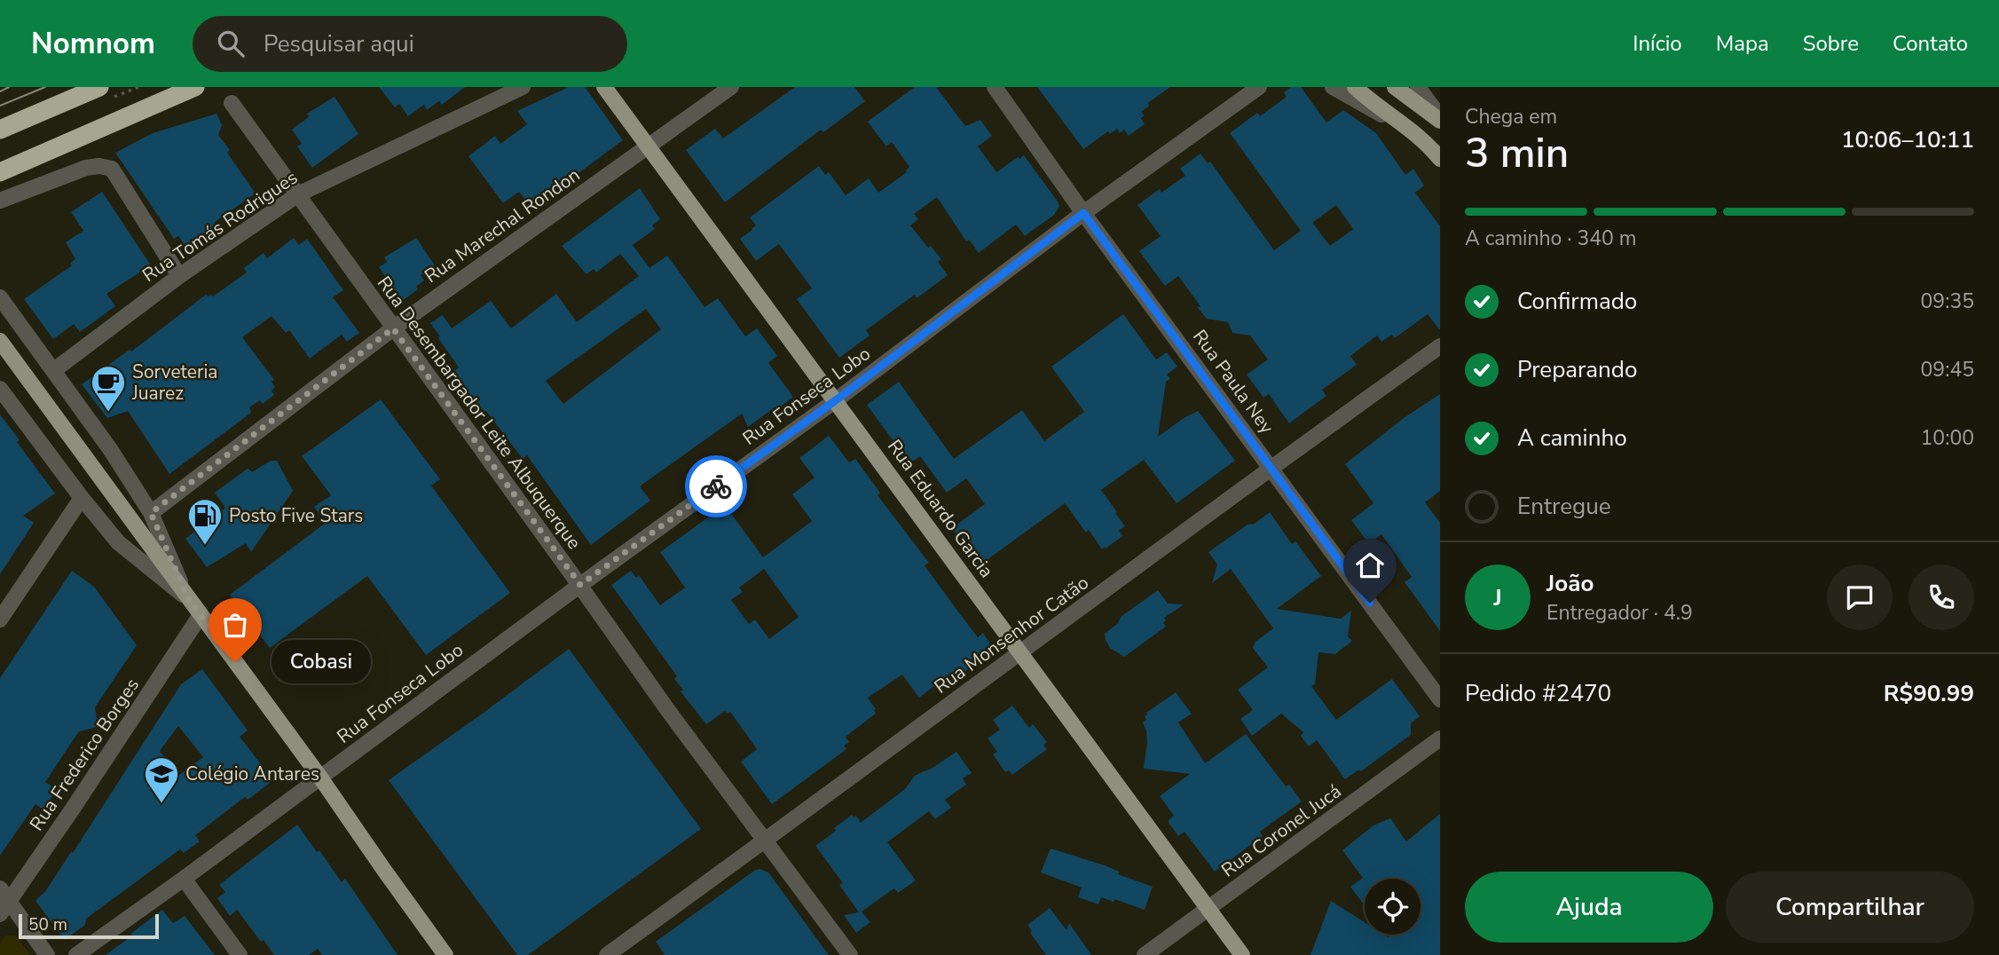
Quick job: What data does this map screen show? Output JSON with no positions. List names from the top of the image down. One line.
{"streets":{"main road":["Rua Eduardo Garcia"],"street":["Rua Marechal Rondon","Rua Tomás Rodrigues","Rua Paula Ney","Rua Fonseca Lobo","Rua Desembargador Leite Albuquerque","Rua Monsenhor Catão","Rua Frederico Borges","Rua Coronel Jucá"]},"crossings":[["Rua Marechal Rondon","Rua Desembargador Leite Albuquerque"],["Rua Marechal Rondon","Rua Eduardo Garcia"],["Rua Tomás Rodrigues","Rua Desembargador Leite Albuquerque"],["Rua Paula Ney","Rua Fonseca Lobo"],["Rua Paula Ney","Rua Monsenhor Catão"],["Rua Fonseca Lobo","Rua Desembargador Leite Albuquerque"],["Rua Fonseca Lobo","Rua Eduardo Garcia"],["Rua Desembargador Leite Albuquerque","Rua Monsenhor Catão"],["Rua Eduardo Garcia","Rua Monsenhor Catão"],["Rua Eduardo Garcia","Rua Coronel Jucá"]],"places":{"cafe":["Sorveteria Juarez"],"fuel station":["Posto Five Stars"],"other":["Cobasi"],"school or university":["Colégio Antares"]},"scale_bar":"50 m","page":{"header":"Nomnom","search":"Pesquisar aqui","nav":["Início","Mapa","Sobre","Contato"],"heading":["3 min","Chega em","10:06–10:11"],"panel":["João","Entregador · 4.9","Pedido #2470","R$90.99"],"bar":"A caminho · 340 m","list":[["Confirmado","09:35"],["Preparando","09:45"],["A caminho","10:00"],"Entregue"],"round":"J","bubble":"Cobasi","buttons":["Ajuda","Compartilhar"],"scale":"50 m"}}
